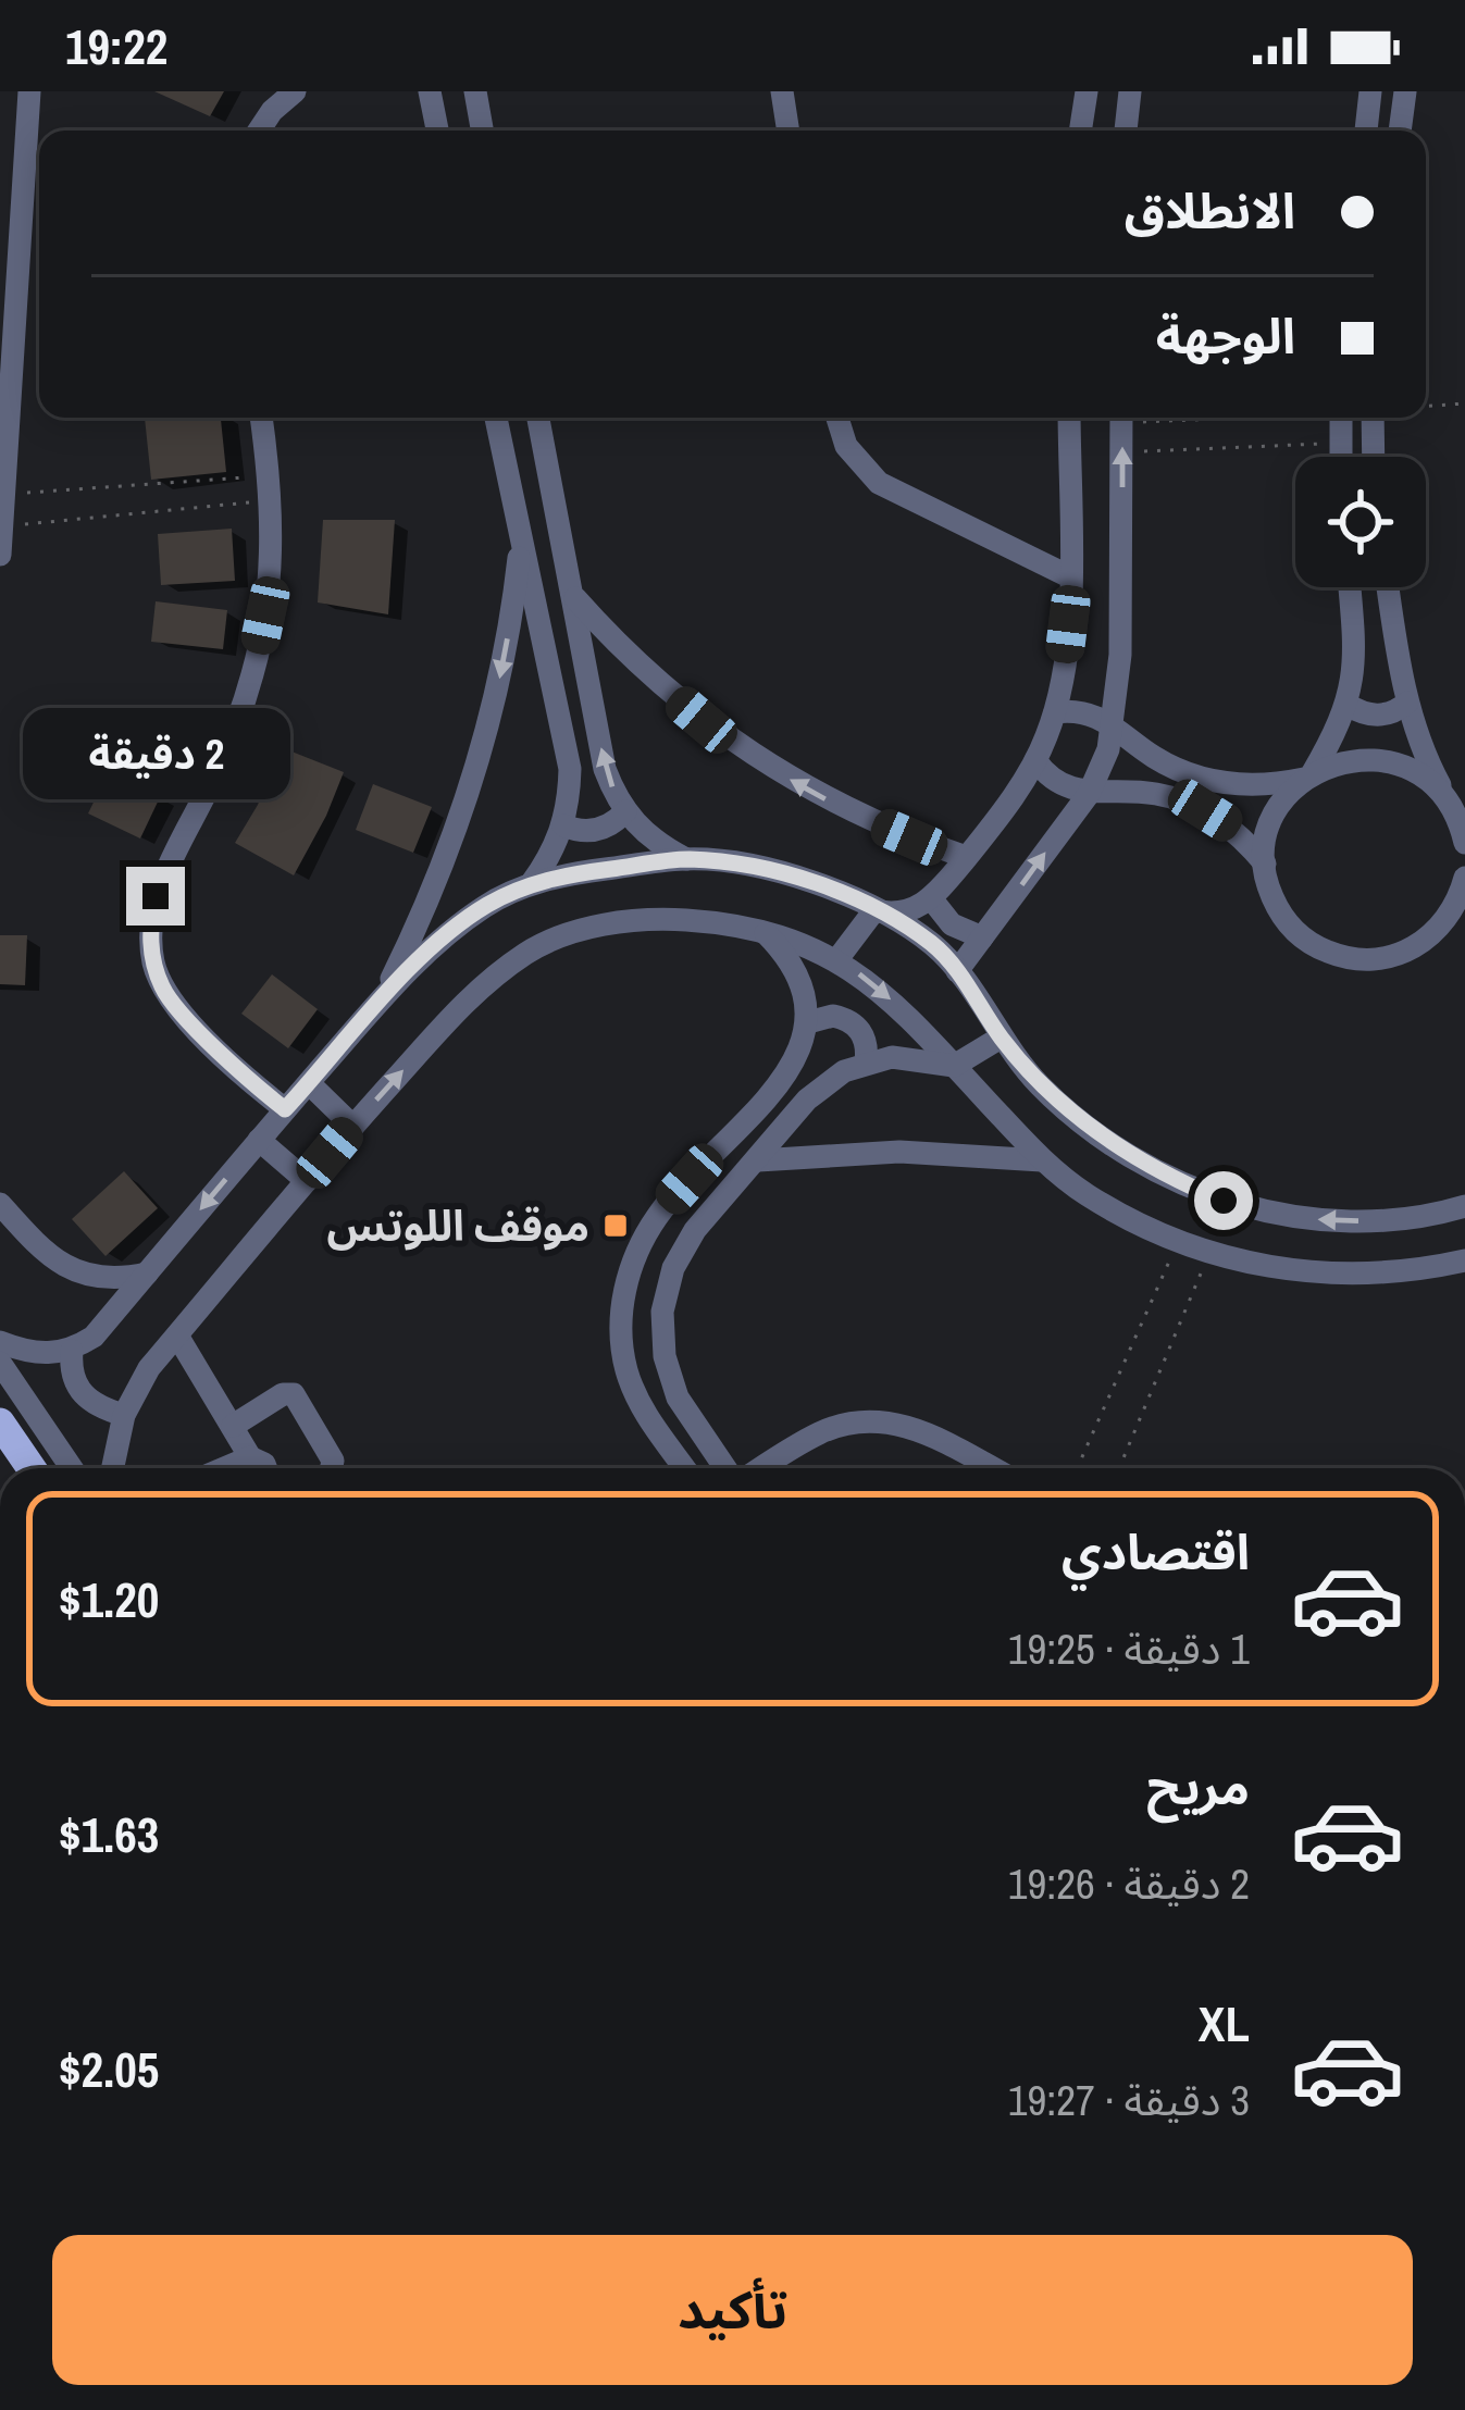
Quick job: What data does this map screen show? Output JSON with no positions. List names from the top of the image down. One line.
{"places":{"transit":["موقف اللوتس"]},"page":{"status":"19:22","banner":["الانطلاق","الوجهة"],"bubble":"2 دقيقة","list":[{"name":"اقتصادي","note":"1 دقيقة · 19:25","value":"$1.20"},{"name":"مريح","note":"2 دقيقة · 19:26","value":"$1.63"},{"name":"XL","note":"3 دقيقة · 19:27","value":"$2.05"}],"buttons":"تأكيد"}}
